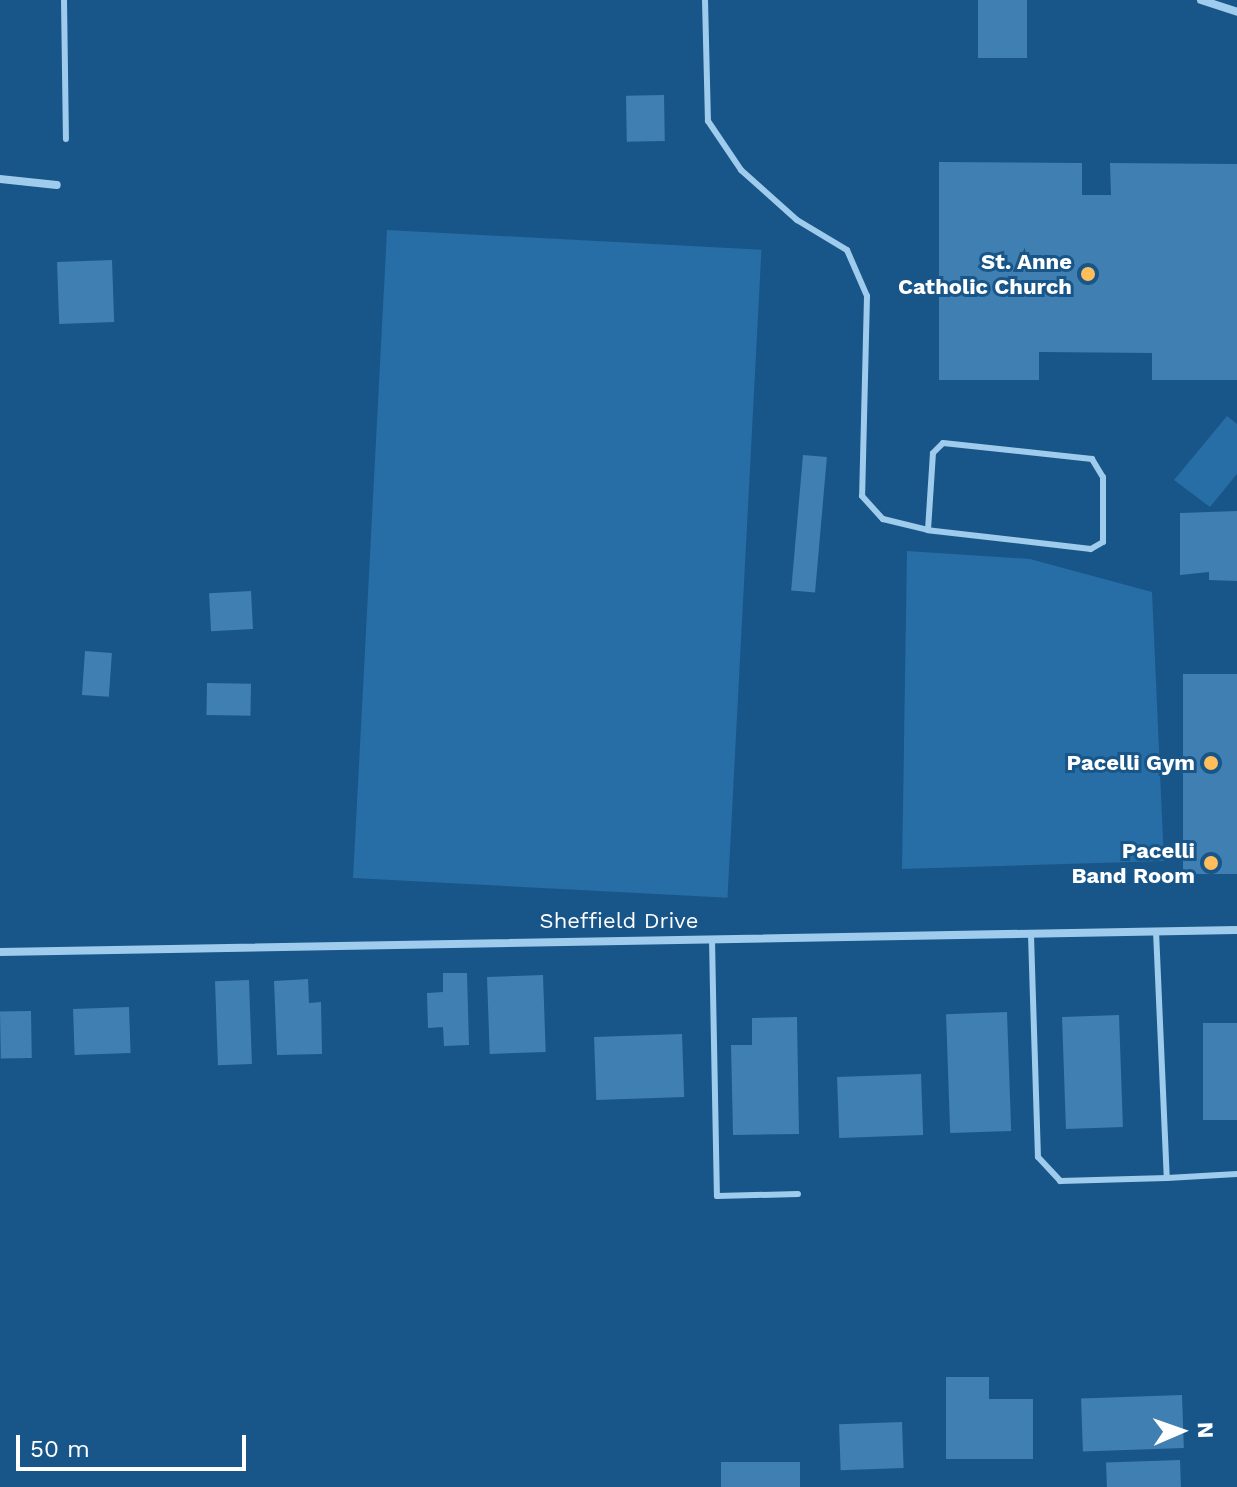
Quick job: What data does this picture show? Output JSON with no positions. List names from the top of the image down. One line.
{"streets":{"street":["Sheffield Drive"]},"places":["St. Anne Catholic Church","Pacelli Gym","Pacelli Band Room"],"scale_bar":"50 m","north":"right"}
